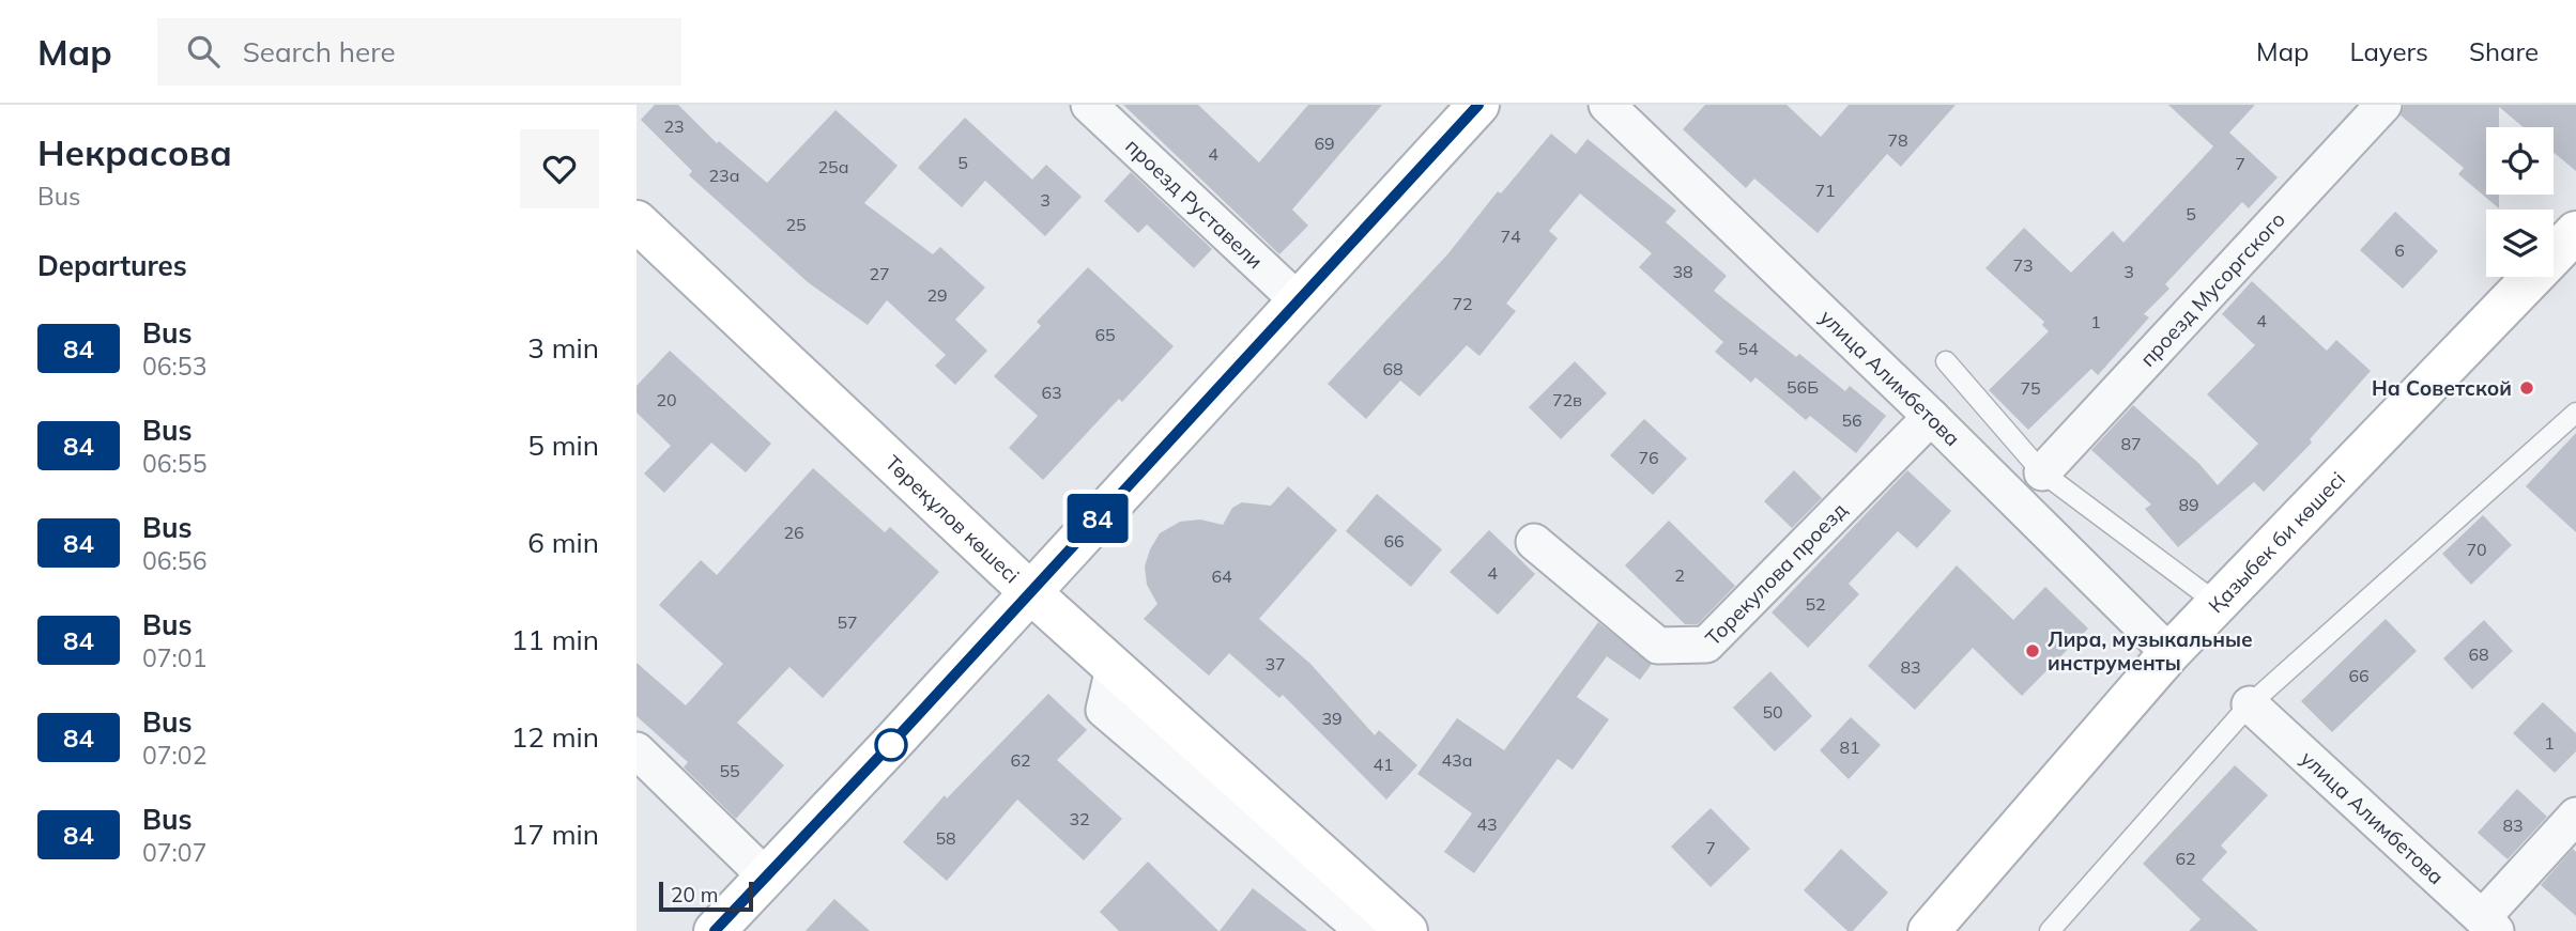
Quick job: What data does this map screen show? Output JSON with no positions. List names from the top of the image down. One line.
{"streets":{"main road":["Төреқұлов көшесі","Қазыбек би көшесі"],"street":["проезд Руставели","проезд Мусоргского","улица Алимбетова","Торекулова проезд"]},"crossings":[["улица Алимбетова","Қазыбек би көшесі"],["улица Алимбетова","Торекулова проезд"]],"places":["На Советской","Лира, музыкальные инструменты"],"lines":["bus line 84"],"house_numbers":["23","78","69","4","5","7","25а","23а","71","3","5","25","74","6","73","38","3","27","29","72","4","1","65","54","68","56Б","75","63","20","72в","56","87","76","89","26","66","70","4","2","64","52","57","68","37","83","66","50","39","1","81","62","43а","41","55","32","43","83","58","7","62"],"scale_bar":"20 m","page":{"header":"Map","search":"Search here","nav":["Map","Layers","Share"],"heading":[["Некрасова","Bus"],"Departures"],"on_map":"84","list":[{"mark":"84","name":"Bus","note":"06:53","value":"3 min"},{"mark":"84","name":"Bus","note":"06:55","value":"5 min"},{"mark":"84","name":"Bus","note":"06:56","value":"6 min"},{"mark":"84","name":"Bus","note":"07:01","value":"11 min"},{"mark":"84","name":"Bus","note":"07:02","value":"12 min"},{"mark":"84","name":"Bus","note":"07:07","value":"17 min"}],"scale":"20 m"}}
